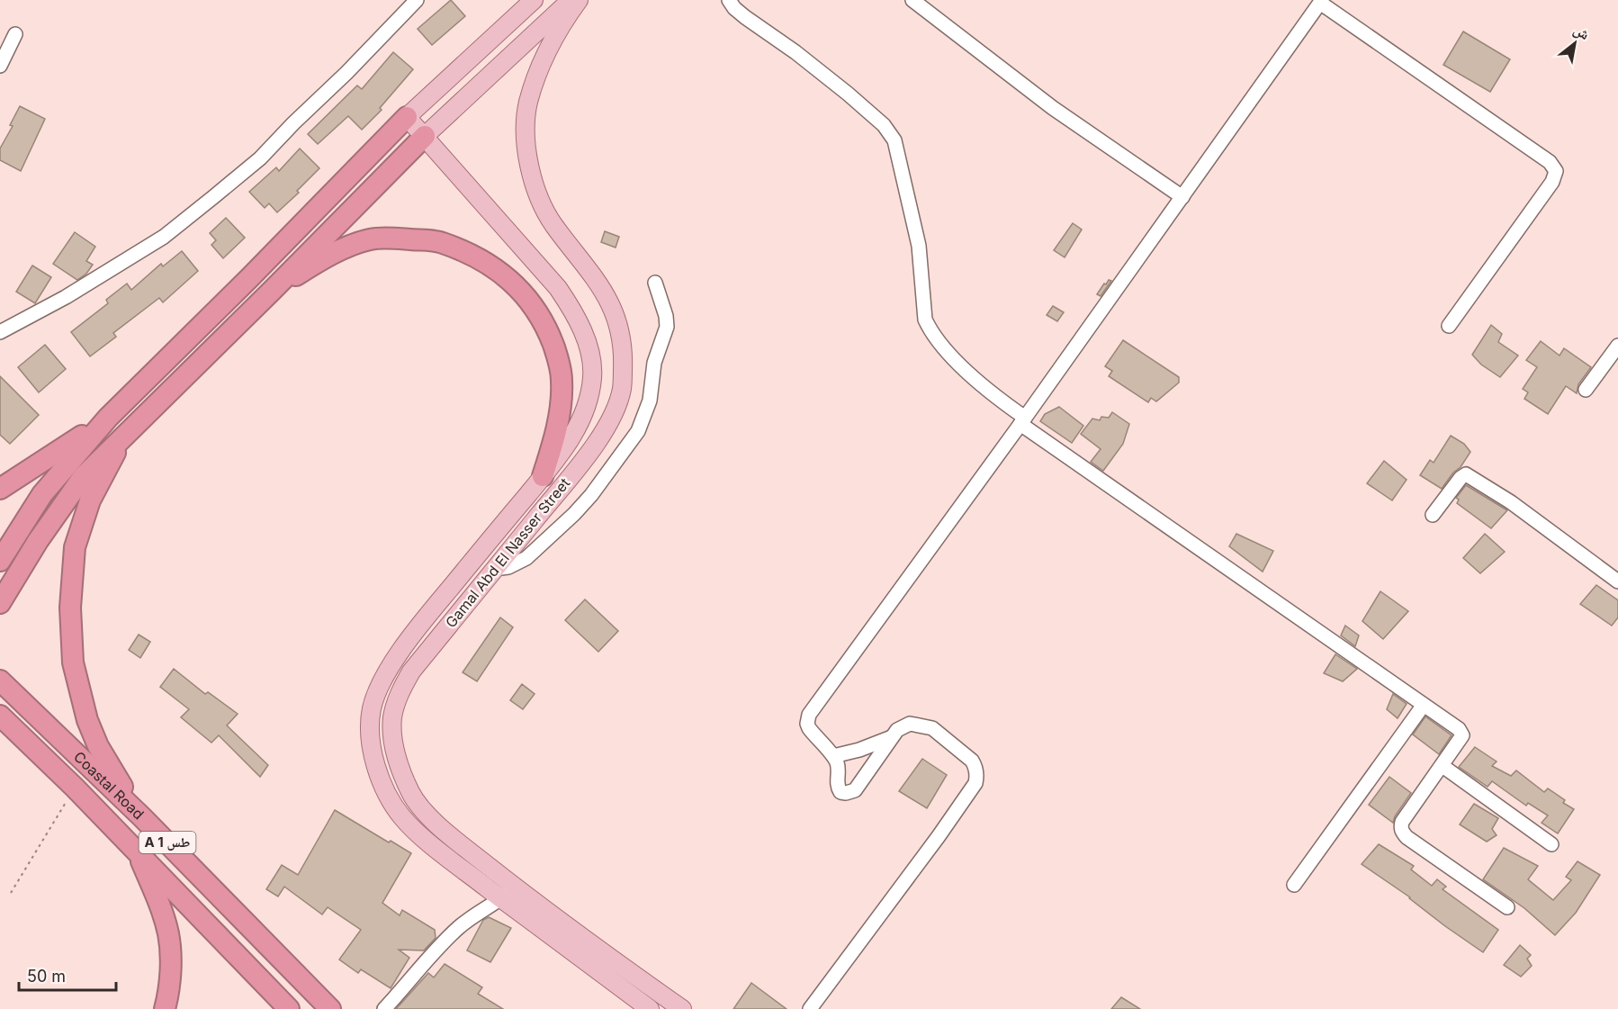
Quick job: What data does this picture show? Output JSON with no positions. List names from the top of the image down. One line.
{"streets":{"highway":["Coastal Road","A 1 طس"],"main road":["Gamal Abd El Nasser Street"]},"scale_bar":"50 m","north":"top right"}
